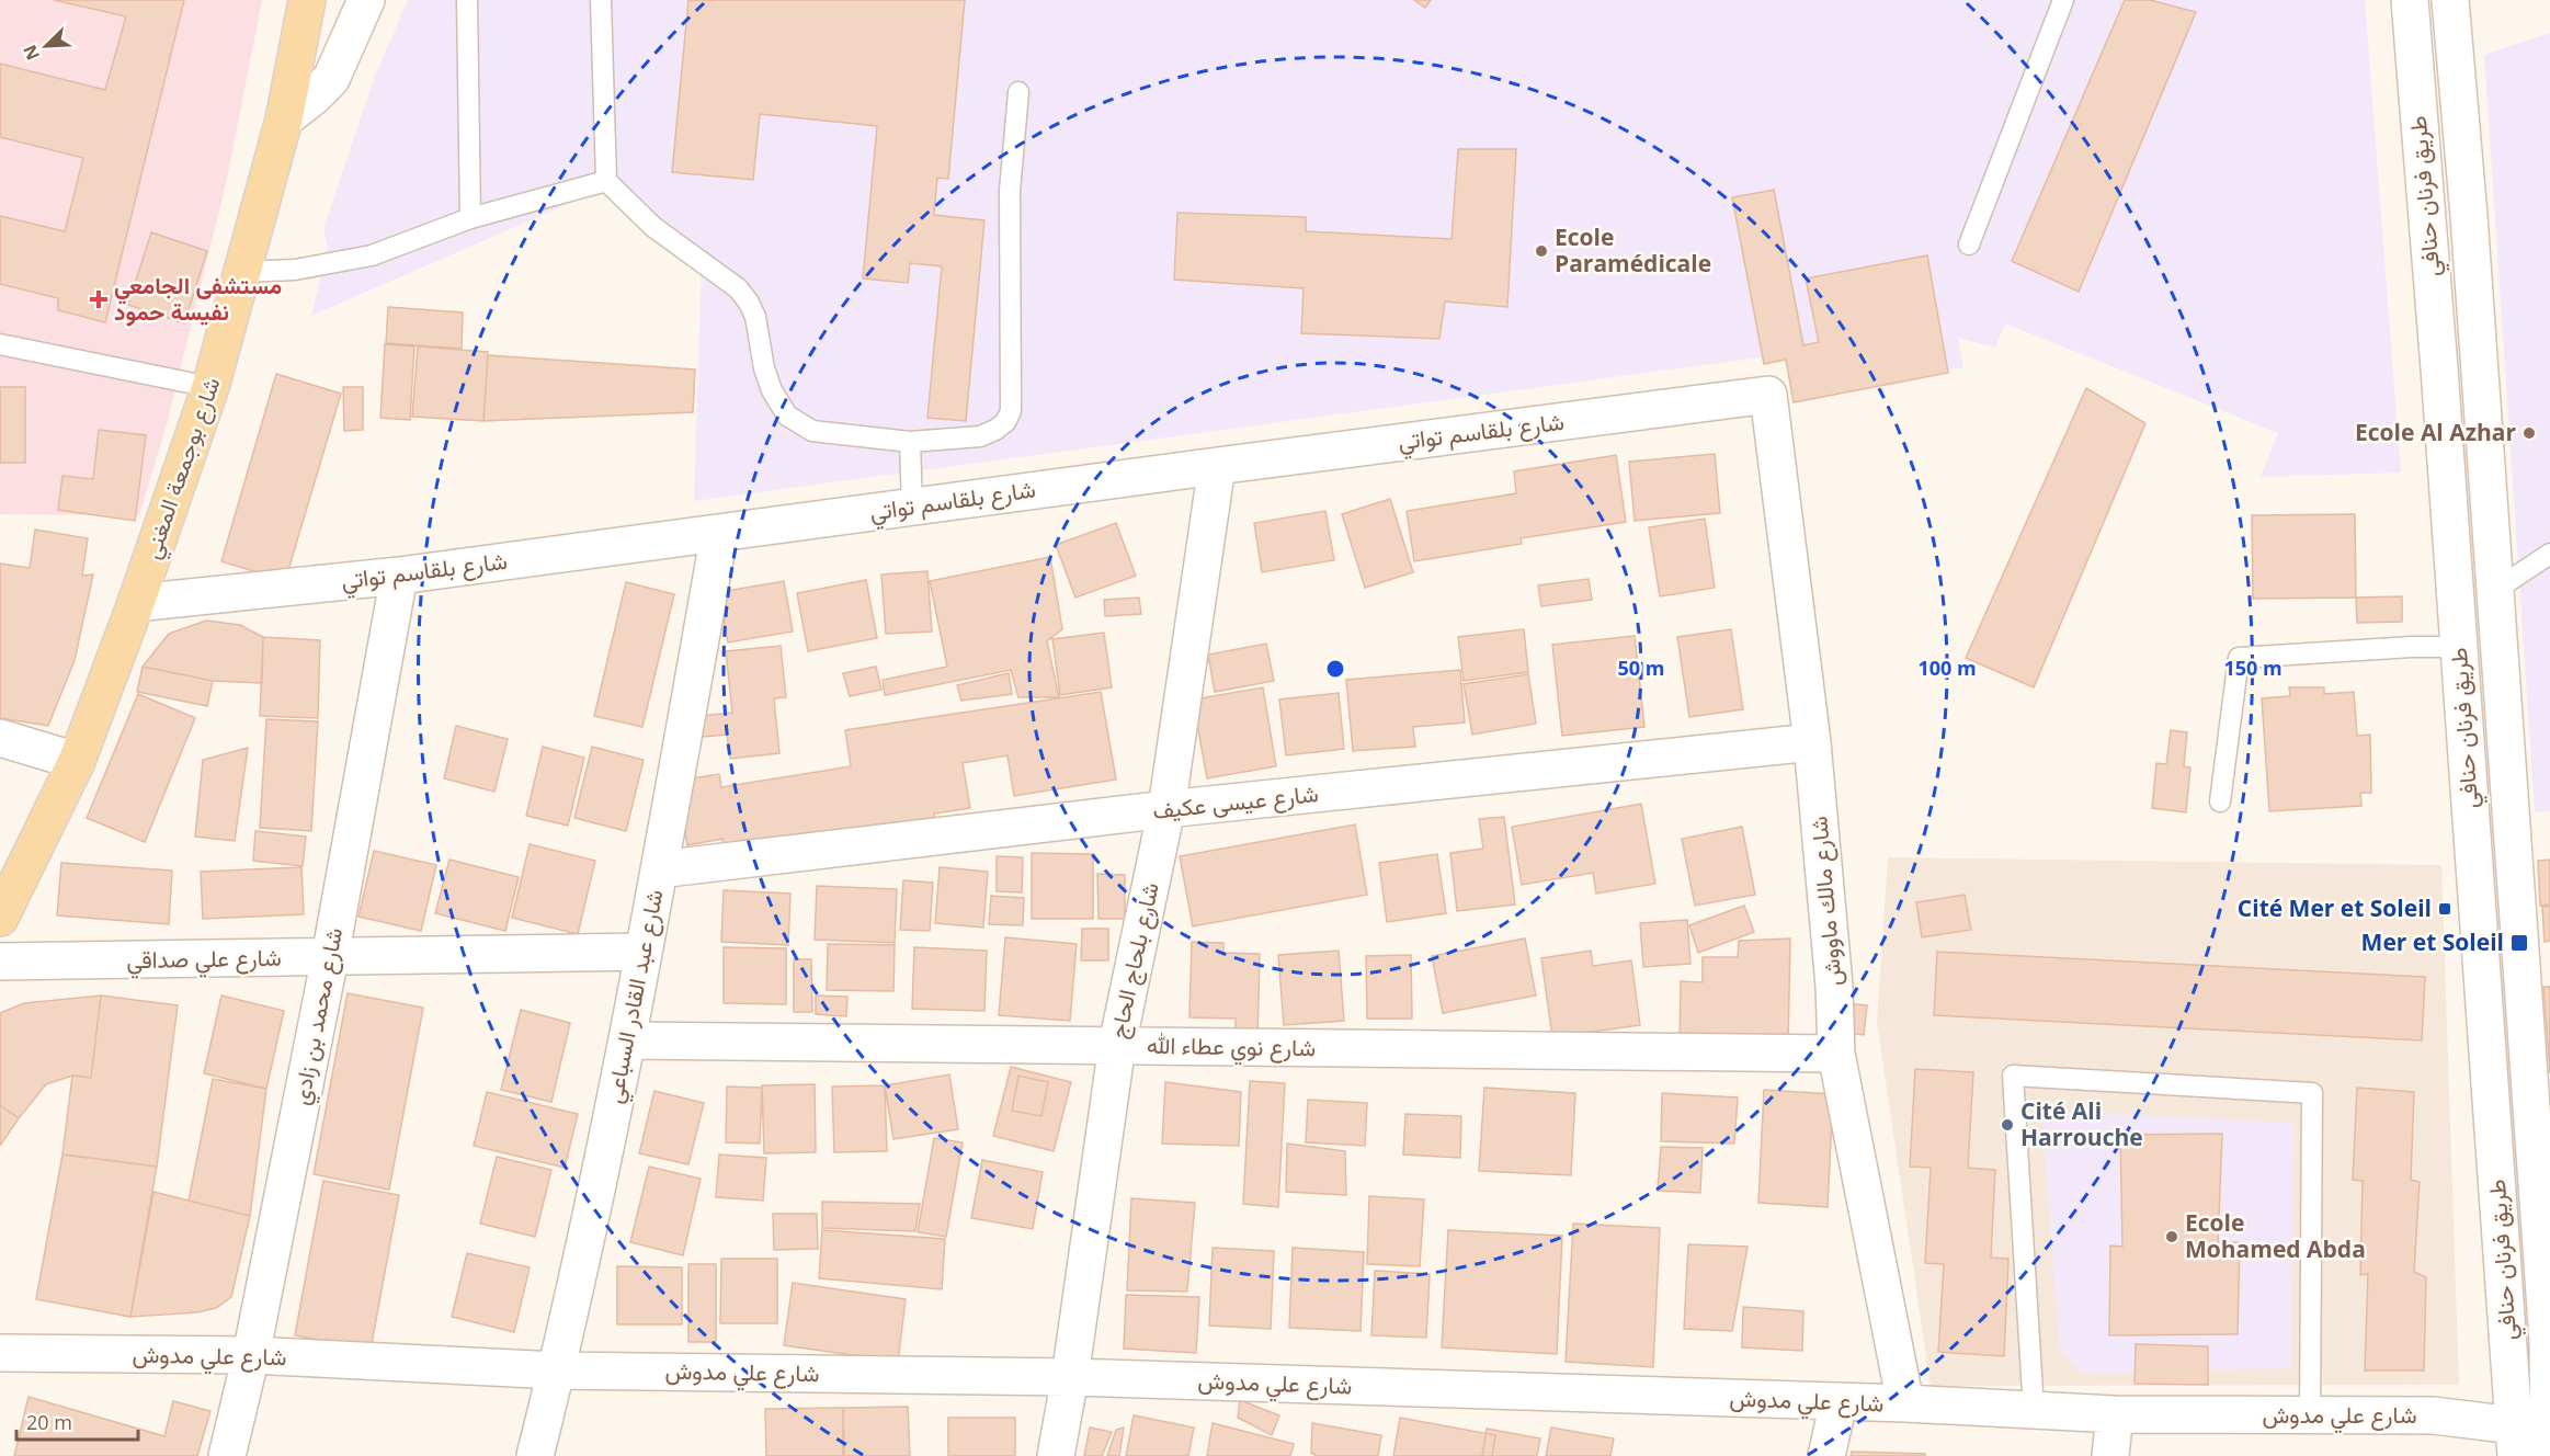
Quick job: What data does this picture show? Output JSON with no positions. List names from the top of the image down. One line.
{"streets":{"main road":["شارع بوجمعة المغني"],"street":["طريق فرنان حنافي","شارع بلقاسم تواتي","شارع عيسى عكيف","شارع مالك ماووش","شارع علي صداقي","شارع بلحاج الحاج","شارع عبد القادر السباعي","شارع محمد بن زادي","شارع نوي عطاء الله","شارع علي مدوش"]},"crossings":[["طريق فرنان حنافي","شارع علي مدوش"],["شارع بلقاسم تواتي","شارع بوجمعة المغني"],["شارع بلقاسم تواتي","شارع مالك ماووش"],["شارع بلقاسم تواتي","شارع بلحاج الحاج"],["شارع بلقاسم تواتي","شارع عبد القادر السباعي"],["شارع بلقاسم تواتي","شارع محمد بن زادي"],["شارع عيسى عكيف","شارع مالك ماووش"],["شارع عيسى عكيف","شارع بلحاج الحاج"],["شارع عيسى عكيف","شارع عبد القادر السباعي"],["شارع مالك ماووش","شارع نوي عطاء الله"],["شارع مالك ماووش","شارع علي مدوش"],["شارع علي صداقي","شارع عبد القادر السباعي"],["شارع علي صداقي","شارع محمد بن زادي"],["شارع بلحاج الحاج","شارع نوي عطاء الله"],["شارع بلحاج الحاج","شارع علي مدوش"],["شارع عبد القادر السباعي","شارع نوي عطاء الله"],["شارع عبد القادر السباعي","شارع علي مدوش"],["شارع محمد بن زادي","شارع علي مدوش"]],"places":{"other":["Ecole Paramédicale","Ecole Al Azhar","Cité Ali Harrouche","Ecole Mohamed Abda"],"health":["مستشفى الجامعي نفيسة حمود"],"transit":["Cité Mer et Soleil","Mer et Soleil"]},"scale_bar":"20 m","north":"bottom left","rings":["50 m","100 m","150 m"]}
